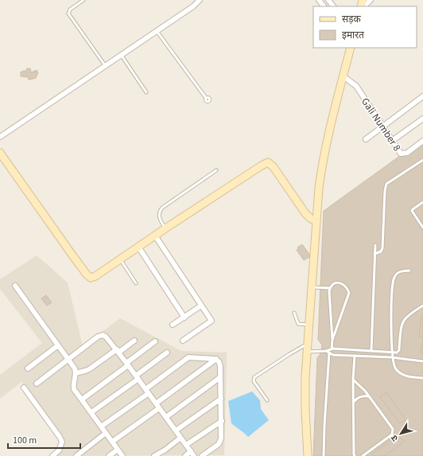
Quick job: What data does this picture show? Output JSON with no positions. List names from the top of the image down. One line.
{"streets":{"street":["Gali Number 8"]},"legend":["सड़क","इमारत"],"scale_bar":"100 m","north":"bottom left"}
